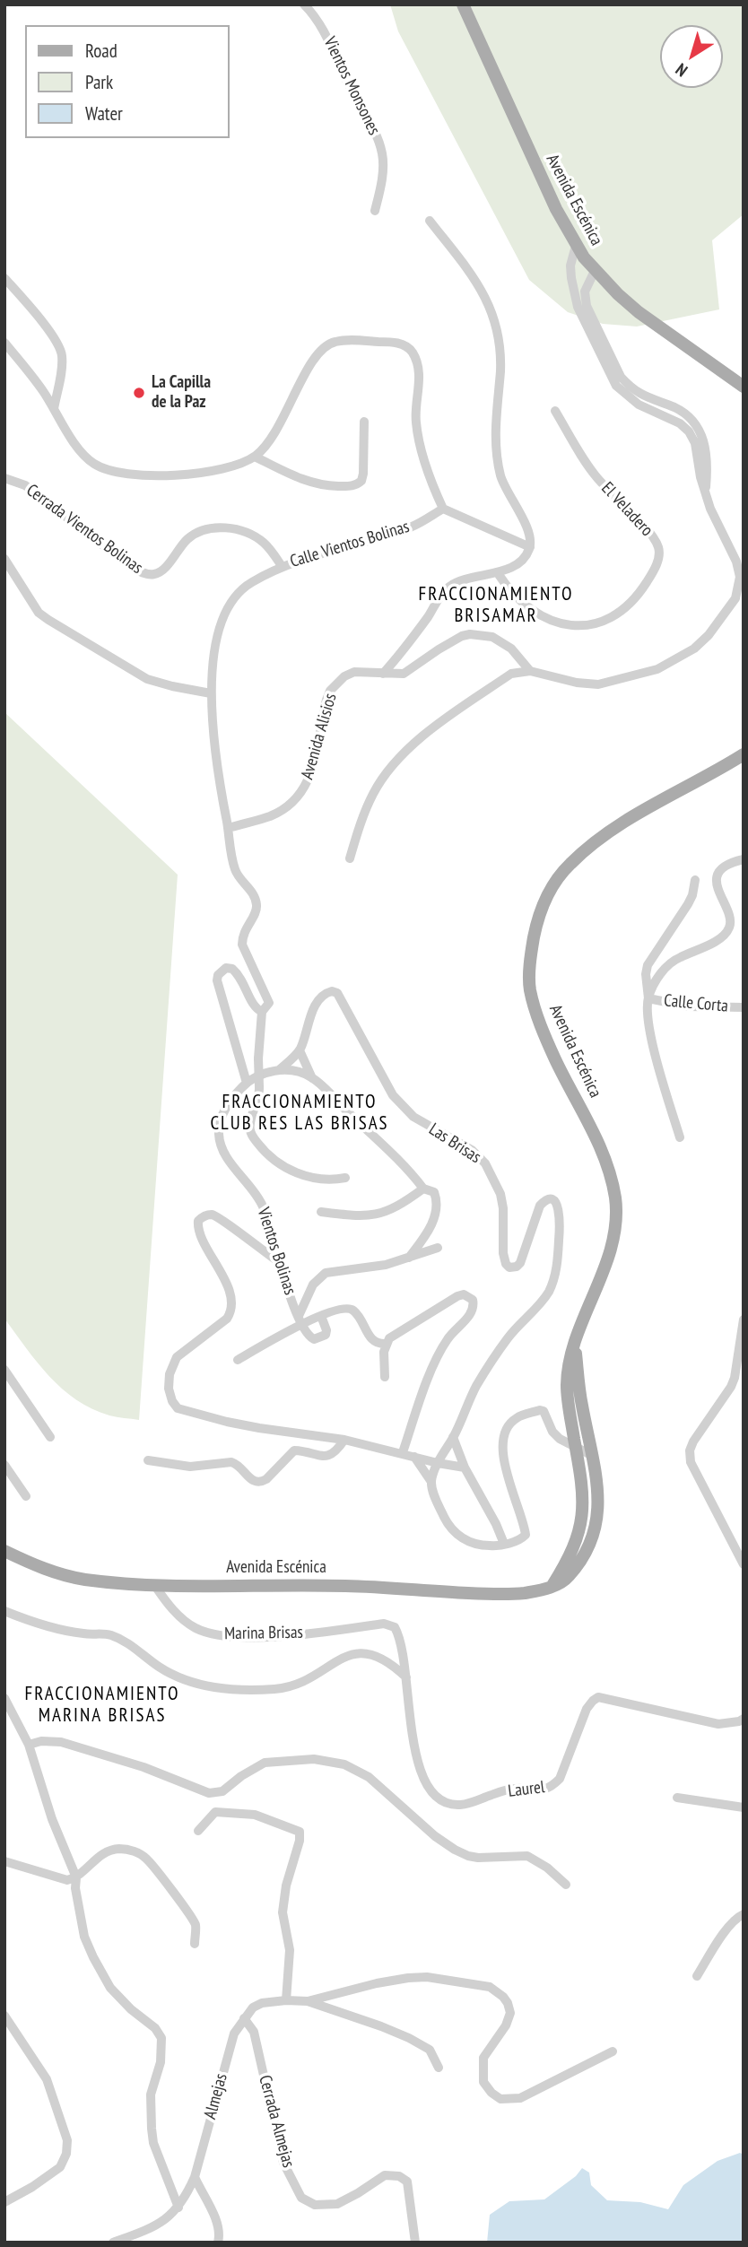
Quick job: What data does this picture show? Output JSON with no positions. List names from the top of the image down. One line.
{"streets":{"main road":["Avenida Escénica"],"street":["Vientos Monsones","El Veladero","Cerrada Vientos Bolinas","Calle Vientos Bolinas","Avenida Alisios","Calle Corta","Las Brisas","Vientos Bolinas","Marina Brisas","Laurel","Almejas","Cerrada Almejas"]},"crossings":[["Avenida Escénica","Marina Brisas"],["Cerrada Vientos Bolinas","Calle Vientos Bolinas"],["Calle Vientos Bolinas","Avenida Alisios"],["Las Brisas","Vientos Bolinas"],["Marina Brisas","Laurel"],["Almejas","Cerrada Almejas"]],"districts":["FRACCIONAMIENTO BRISAMAR","FRACCIONAMIENTO CLUB RES LAS BRISAS","FRACCIONAMIENTO MARINA BRISAS"],"places":["La Capilla de la Paz"],"legend":["Road","Park","Water"],"north":"bottom left"}
